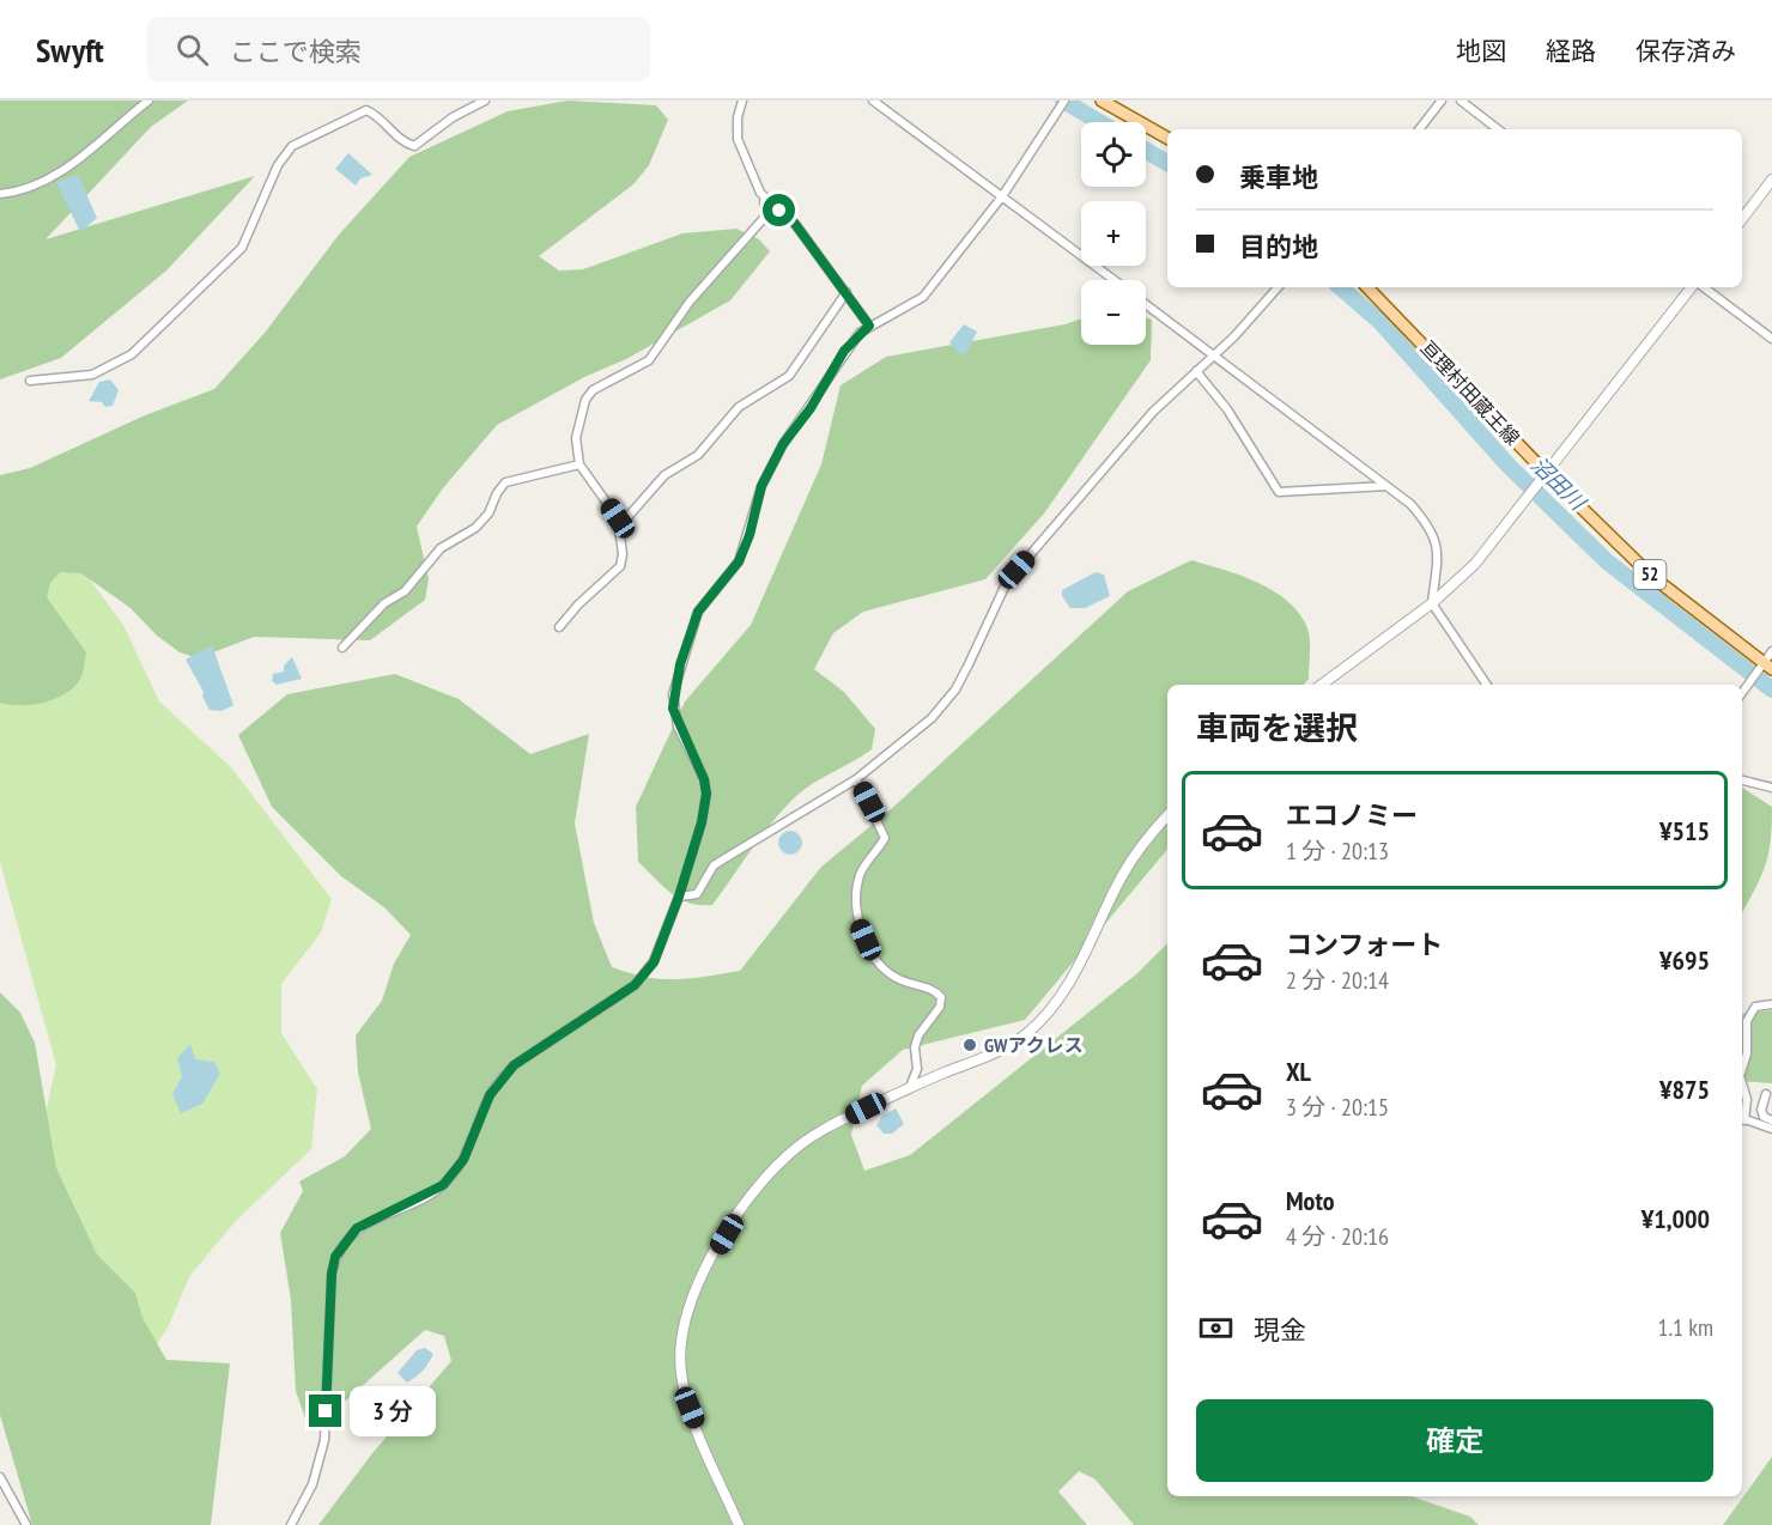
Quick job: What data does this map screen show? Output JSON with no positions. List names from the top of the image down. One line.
{"streets":{"main road":["亘理村田蔵王線","52"]},"water":["沼田川"],"places":["GWアクレス"],"page":{"header":"Swyft","search":"ここで検索","nav":["地図","経路","保存済み"],"map_buttons":["+","−"],"banner":["乗車地","目的地"],"heading":"車両を選択","list":[{"name":"エコノミー","note":"1 分 · 20:13","value":"¥515"},{"name":"コンフォート","note":"2 分 · 20:14","value":"¥695"},{"name":"XL","note":"3 分 · 20:15","value":"¥875"},{"name":"Moto","note":"4 分 · 20:16","value":"¥1,000"}],"pay":["現金","1.1 km"],"buttons":"確定","bubble":"3 分"}}
